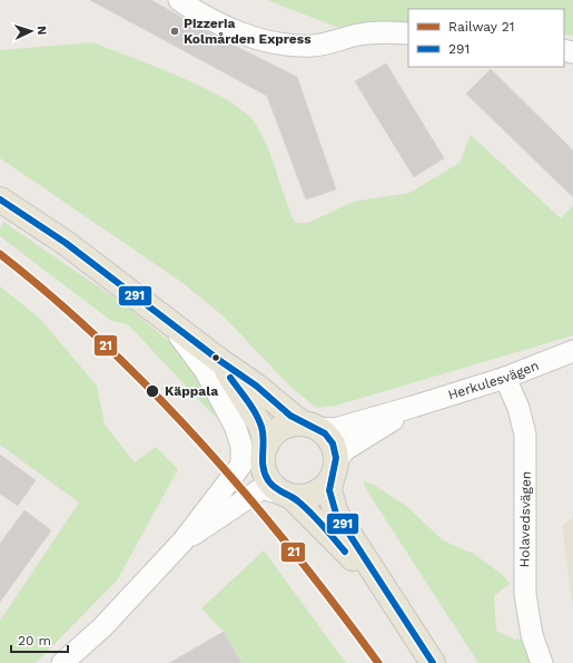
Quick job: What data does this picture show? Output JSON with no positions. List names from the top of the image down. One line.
{"streets":{"street":["Herkulesvägen","Holavedsvägen"]},"crossings":[["Herkulesvägen","Holavedsvägen"]],"places":["Pizzeria Kolmården Express","Käppala"],"lines":["transit line 291","rail line 21"],"legend":["Railway 21","291"],"scale_bar":"20 m","north":"right"}
